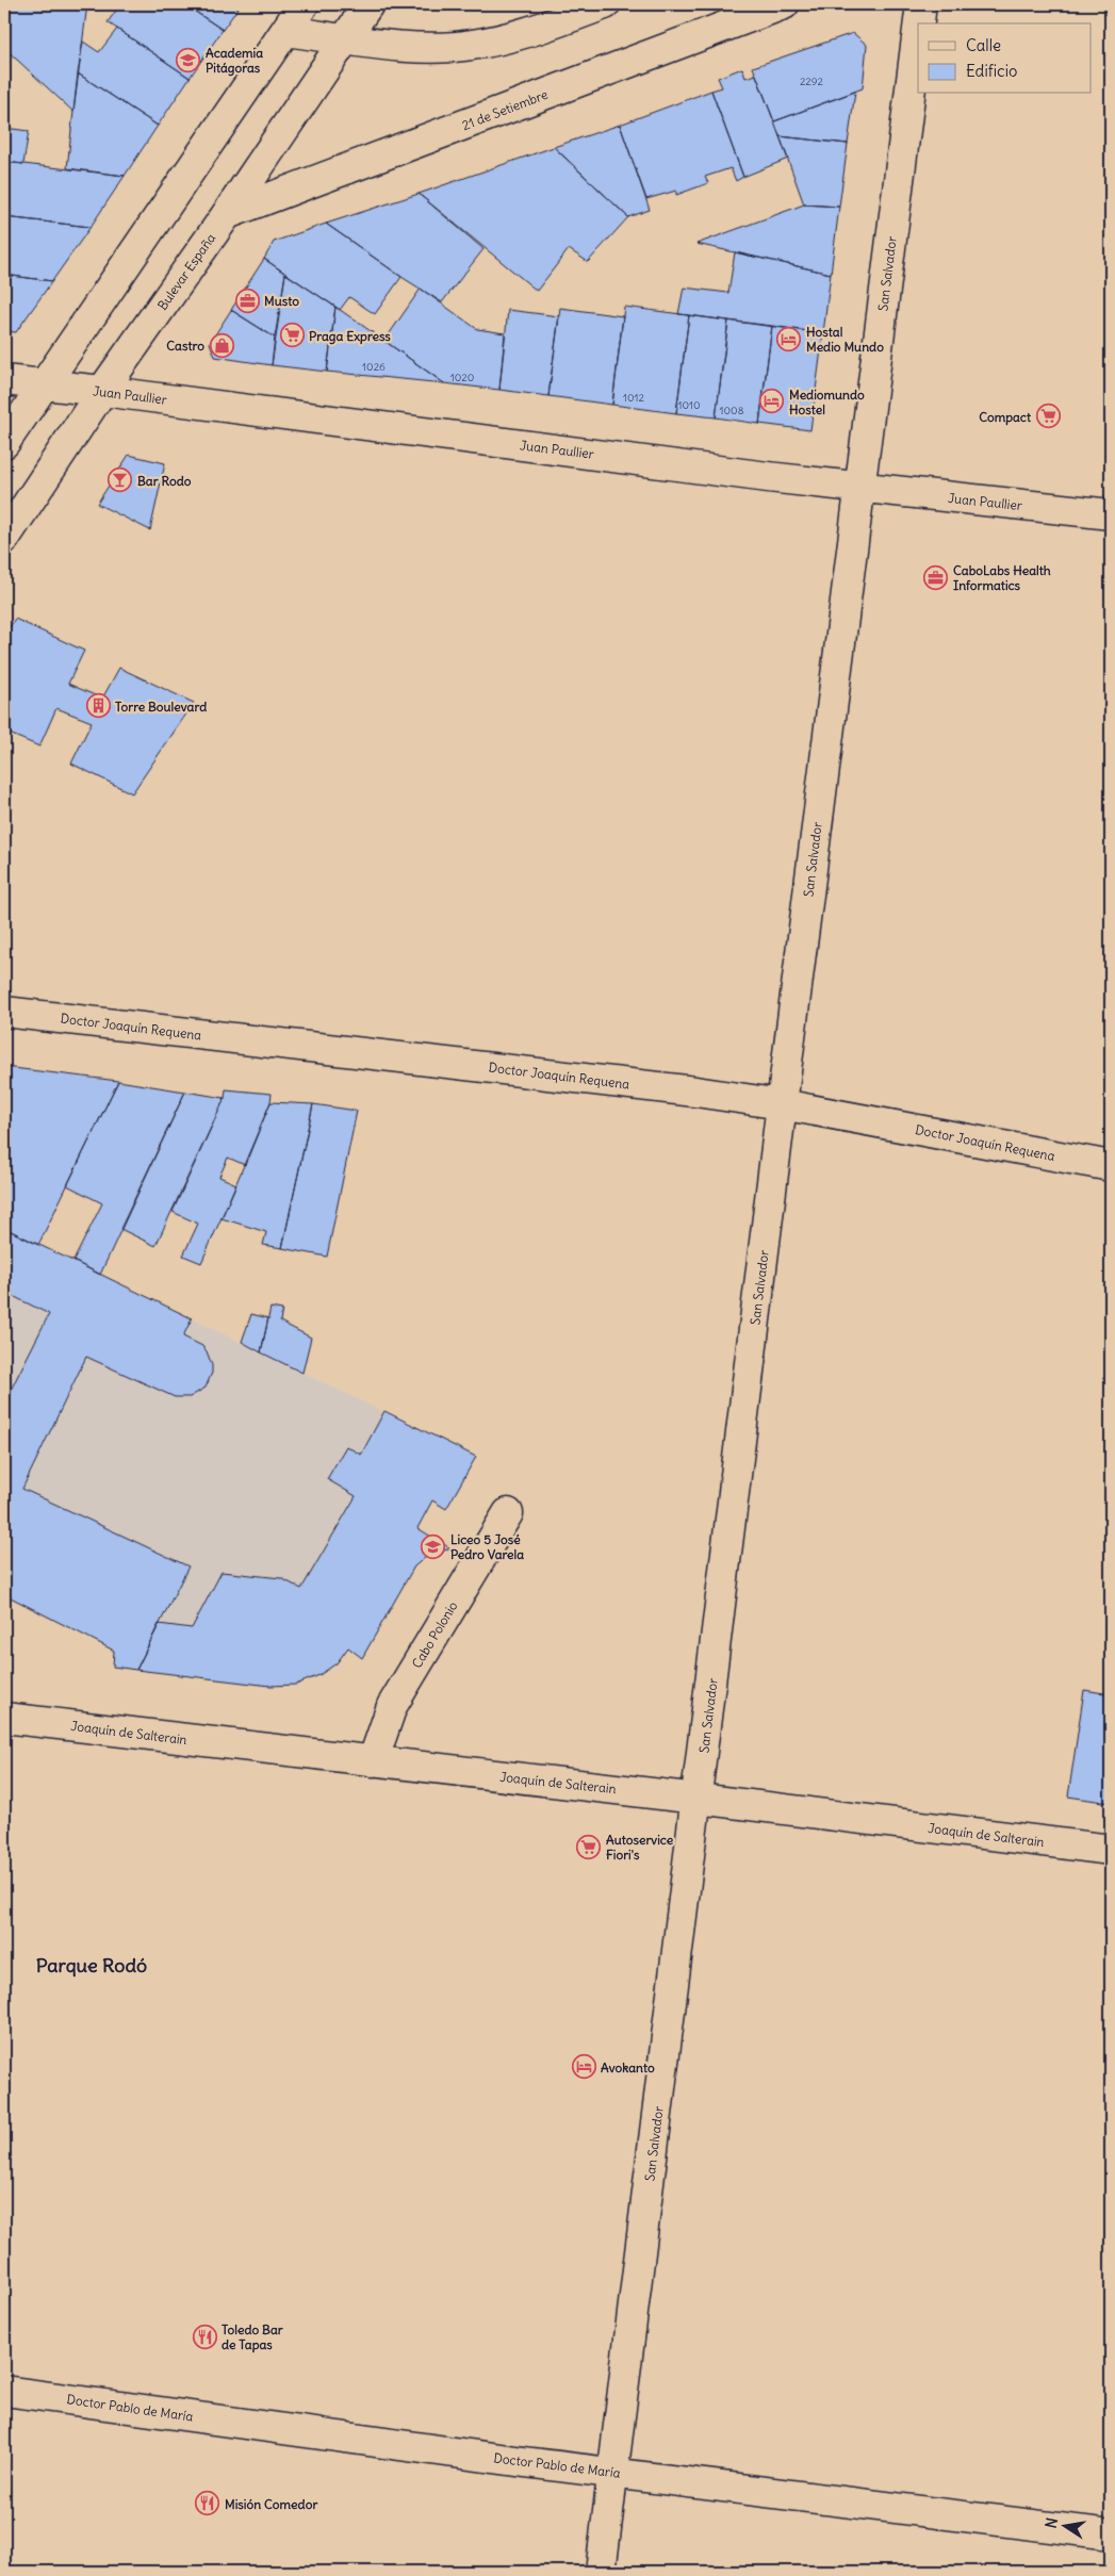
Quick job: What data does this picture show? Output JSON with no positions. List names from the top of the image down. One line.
{"streets":{"street":["21 de Setiembre","Bulevar España","San Salvador","Juan Paullier","Doctor Joaquín Requena","Cabo Polonio","Joaquín de Salterain","Doctor Pablo de María"]},"crossings":[["21 de Setiembre","Bulevar España"],["Bulevar España","Juan Paullier"],["San Salvador","Juan Paullier"],["San Salvador","Doctor Joaquín Requena"],["San Salvador","Joaquín de Salterain"],["San Salvador","Doctor Pablo de María"],["Cabo Polonio","Joaquín de Salterain"]],"districts":["Parque Rodó"],"places":{"school or university":["Academia Pitágoras","Liceo 5 José Pedro Varela"],"office":["Musto","CaboLabs Health Informatics"],"supermarket":["Praga Express","Compact","Autoservice Fiori's"],"hotel":["Hostal Medio Mundo","Mediomundo Hostel","Avokanto"],"shop":["Castro"],"bar":["Bar Rodo"],"building":["Torre Boulevard"],"restaurant":["Toledo Bar de Tapas","Misión Comedor"]},"house_numbers":["2292","1026","1020","1012","1010","1008"],"legend":["Calle","Edificio"],"north":"left"}
